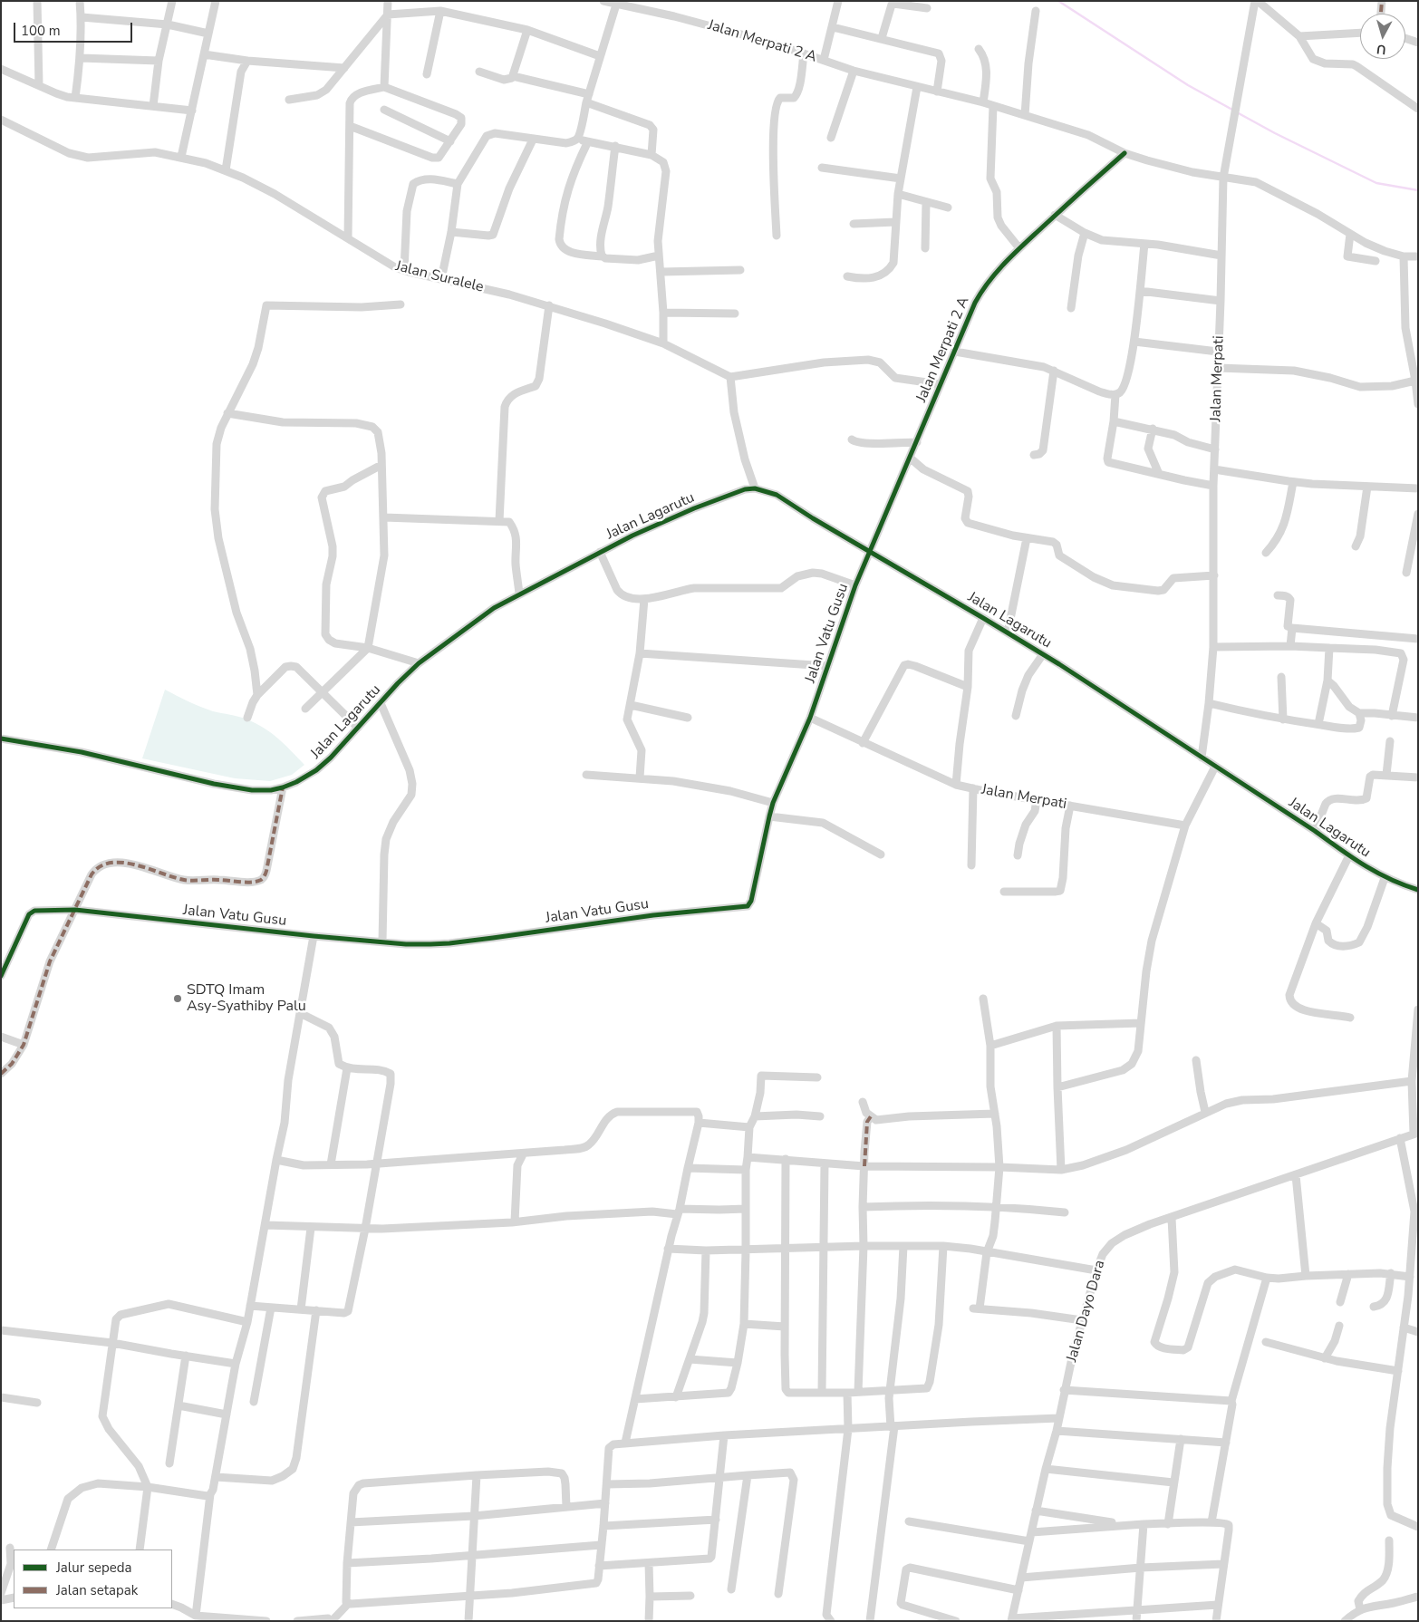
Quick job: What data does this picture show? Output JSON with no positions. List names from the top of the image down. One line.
{"streets":{"street":["Jalan Merpati 2 A","Jalan Suralele","Jalan Merpati","Jalan Lagarutu","Jalan Vatu Gusu","Jalan Dayo Dara"]},"crossings":[["Jalan Merpati 2 A","Jalan Merpati"],["Jalan Merpati 2 A","Jalan Lagarutu"],["Jalan Merpati 2 A","Jalan Vatu Gusu"],["Jalan Merpati","Jalan Lagarutu"],["Jalan Merpati","Jalan Vatu Gusu"],["Jalan Lagarutu","Jalan Vatu Gusu"]],"places":["SDTQ Imam Asy-Syathiby Palu"],"legend":["Jalur sepeda","Jalan setapak"],"scale_bar":"100 m","north":"bottom"}
